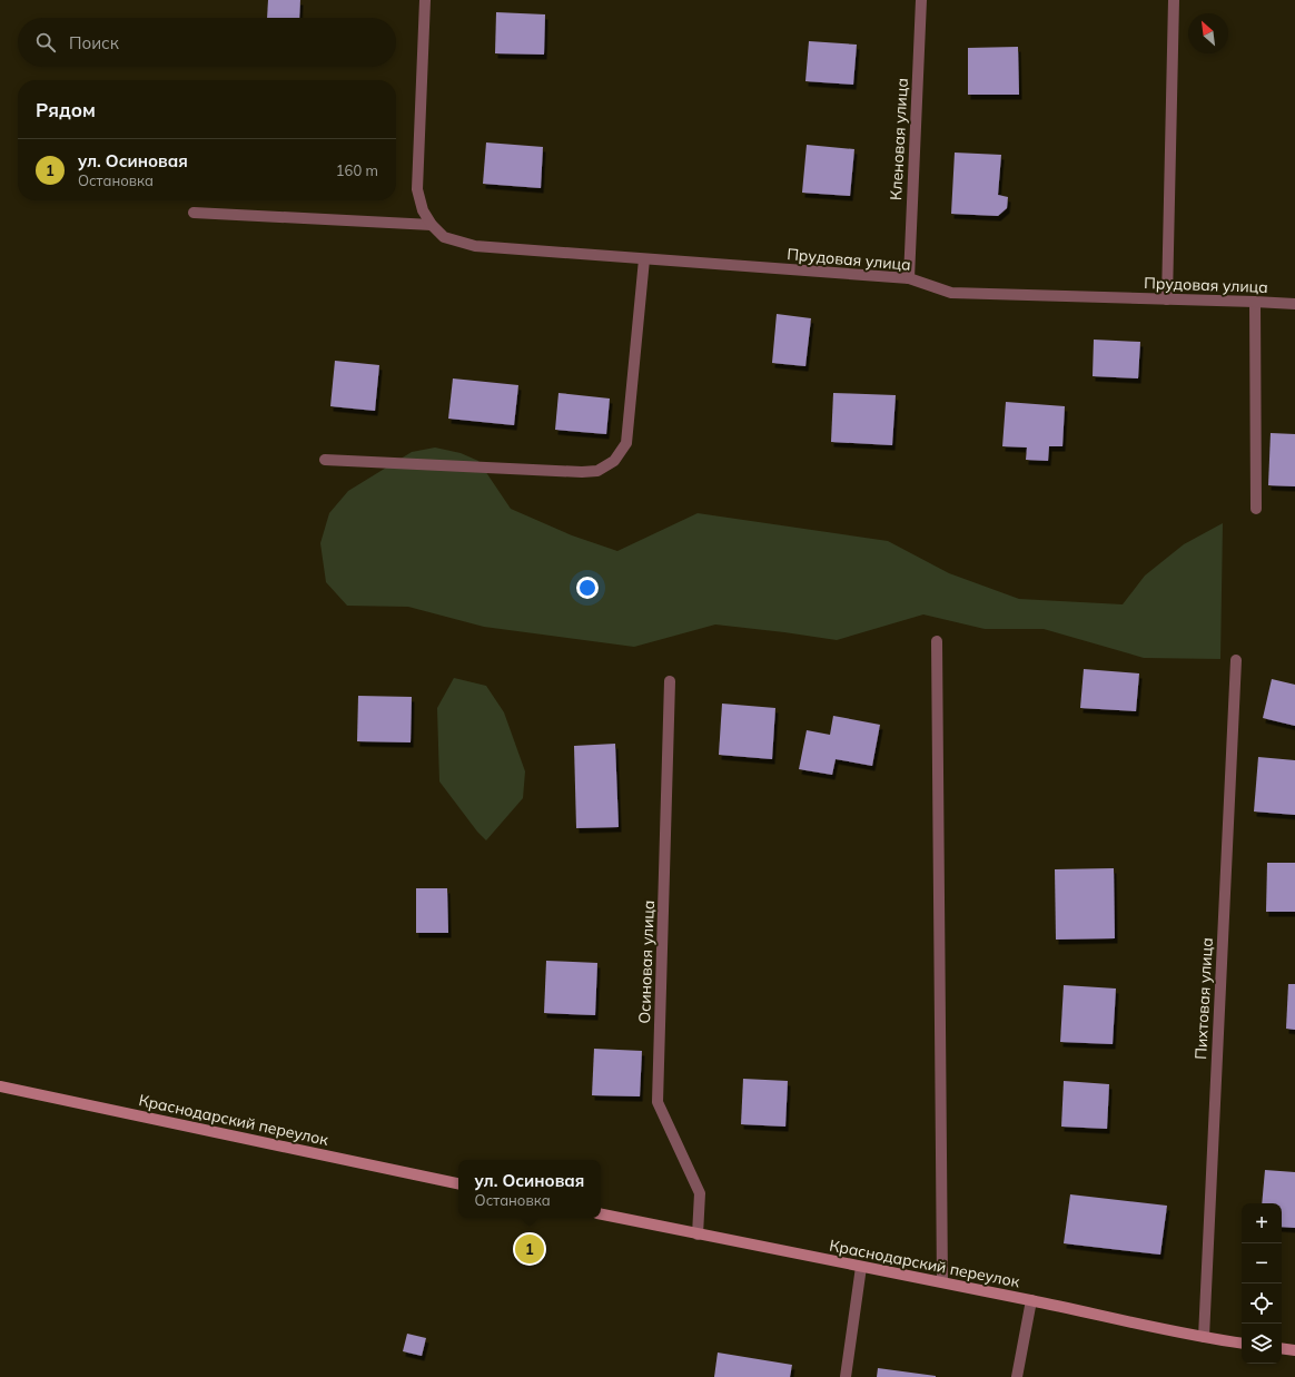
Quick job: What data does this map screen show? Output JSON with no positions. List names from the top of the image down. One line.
{"streets":{"street":["Кленовая улица","Прудовая улица","Осиновая улица","Пихтовая улица","Краснодарский переулок"]},"crossings":[["Кленовая улица","Прудовая улица"],["Осиновая улица","Краснодарский переулок"],["Пихтовая улица","Краснодарский переулок"]],"north":"top left","page":{"search":"Поиск","heading":"Рядом","list":[{"mark":"1","name":"ул. Осиновая","note":"Остановка","value":"160 m"}],"popup":["ул. Осиновая","Остановка"],"map_buttons":["+","−"],"pins":"1"}}
